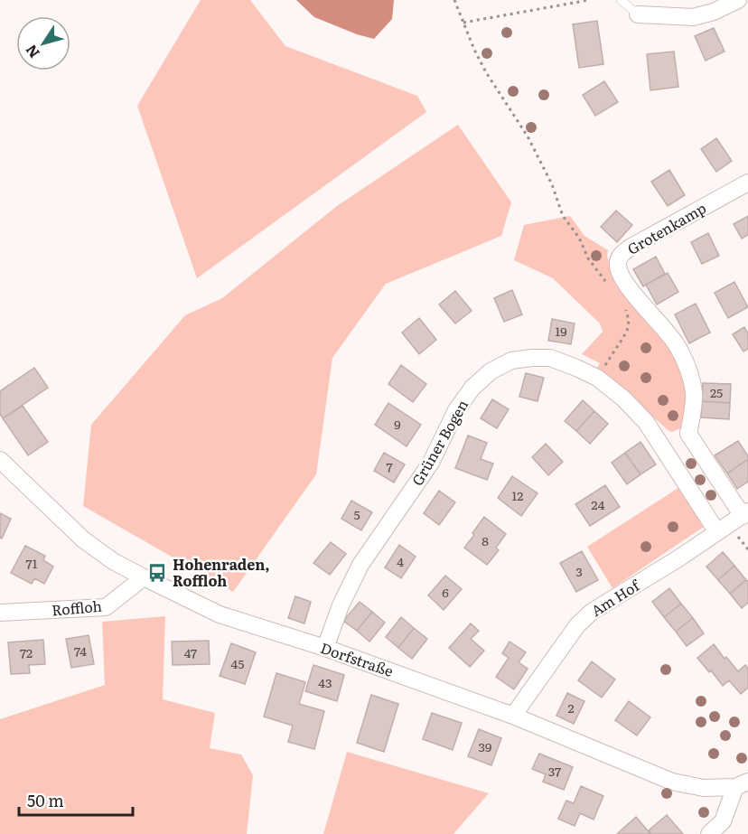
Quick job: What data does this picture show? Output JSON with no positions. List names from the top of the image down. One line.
{"streets":{"street":["Grotenkamp","Grüner Bogen","Am Hof","Roffloh","Dorfstraße"]},"crossings":[["Grüner Bogen","Am Hof"],["Grüner Bogen","Dorfstraße"],["Am Hof","Dorfstraße"],["Roffloh","Dorfstraße"]],"places":{"bus stop":["Hohenraden, Roffloh"]},"house_numbers":["19","25","9","7","12","24","5","8","4","71","3","6","74","72","47","45","43","2","39","37"],"scale_bar":"50 m","north":"bottom left"}
